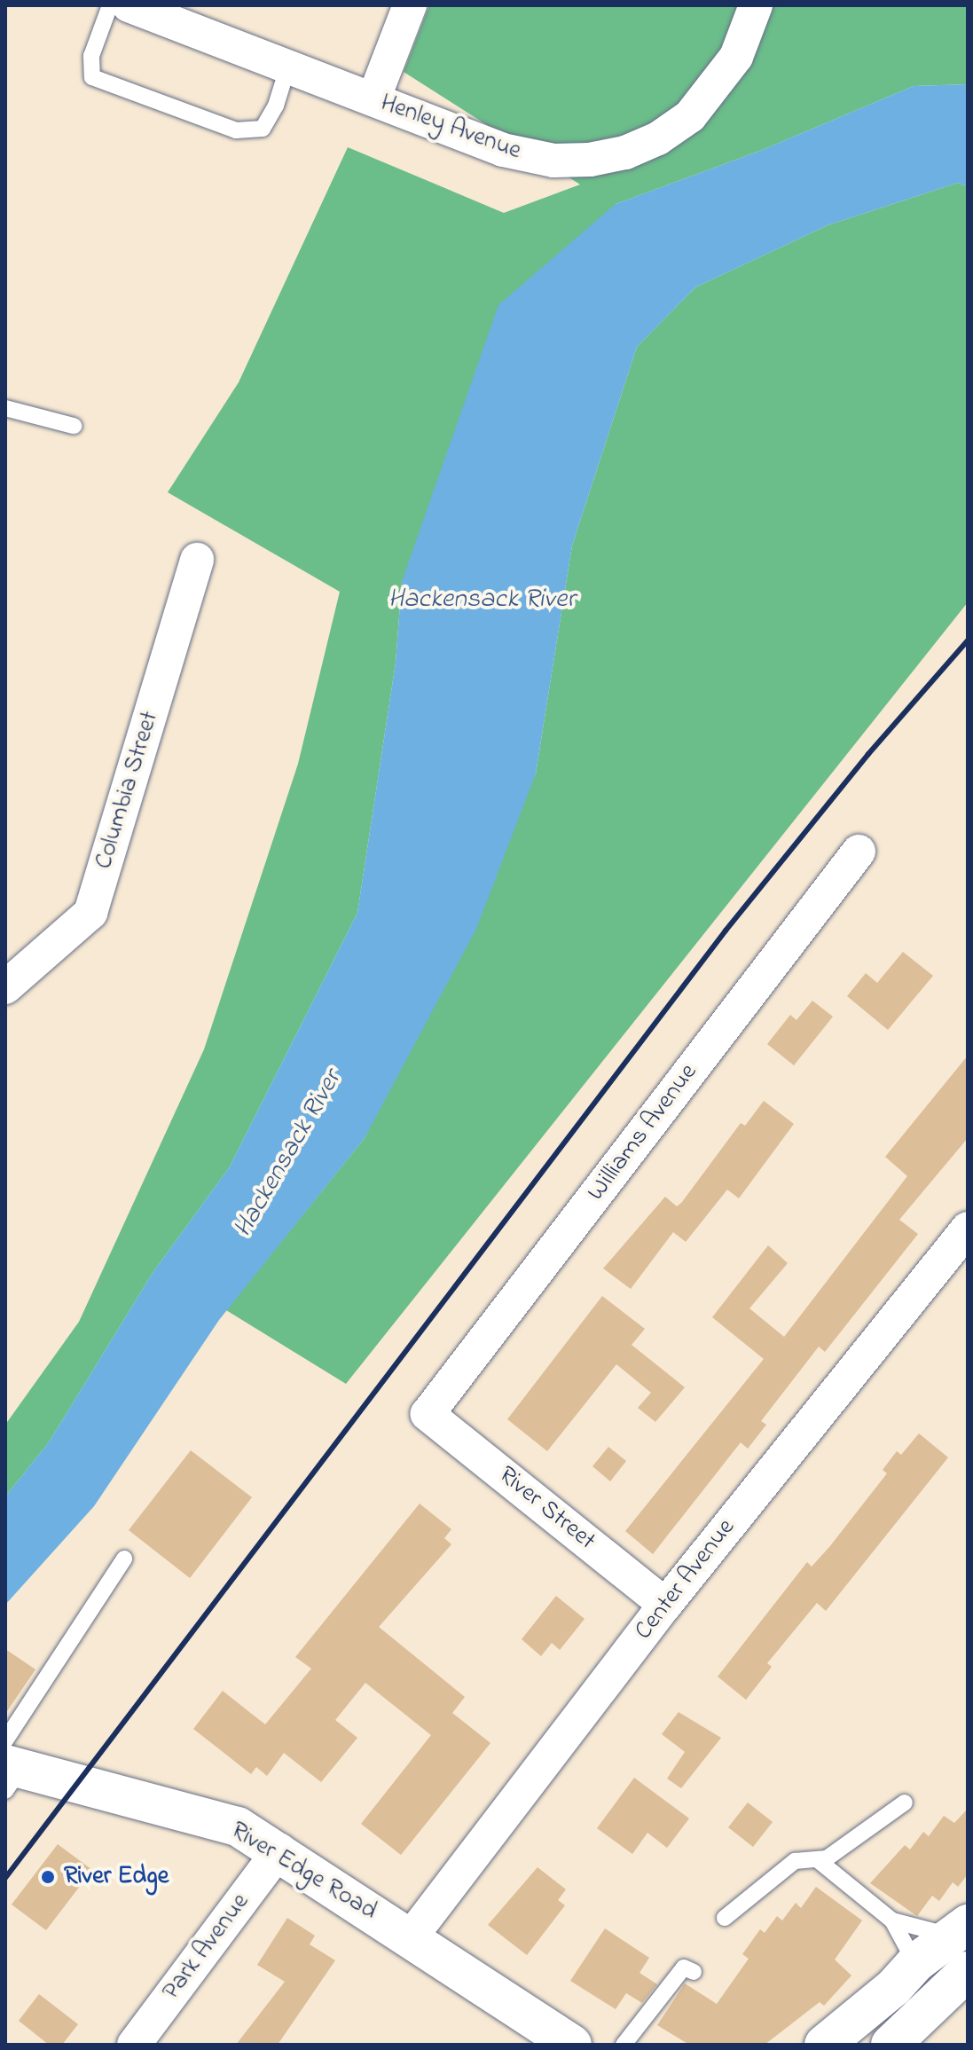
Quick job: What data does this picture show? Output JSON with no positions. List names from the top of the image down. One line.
{"streets":{"main road":["River Edge Road"],"street":["Henley Avenue","Columbia Street","Williams Avenue","River Street","Center Avenue","Park Avenue"]},"crossings":[["Williams Avenue","River Street"],["River Street","Center Avenue"],["Center Avenue","River Edge Road"],["River Edge Road","Park Avenue"]],"water":["Hackensack River"],"places":["River Edge"]}
